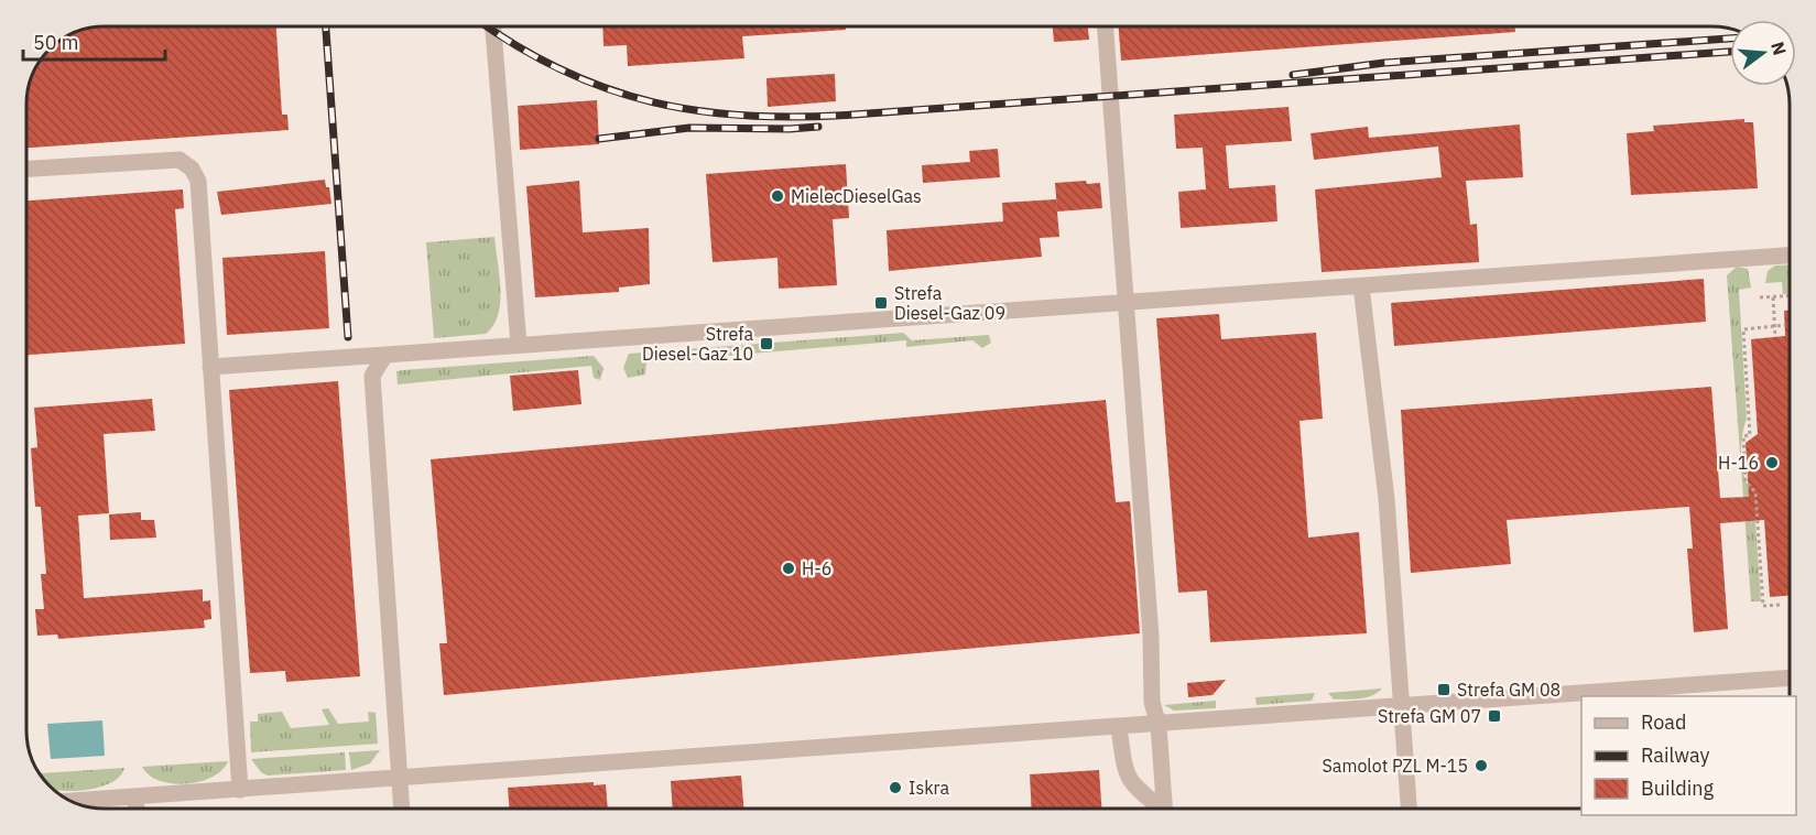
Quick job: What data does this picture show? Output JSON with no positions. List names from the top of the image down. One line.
{"places":{"other":["MielecDieselGas","H-16","H-6","Samolot PZL M-15","Iskra"],"transit":["Strefa Diesel-Gaz 09","Strefa Diesel-Gaz 10","Strefa GM 08","Strefa GM 07"]},"legend":["Road","Railway","Building"],"scale_bar":"50 m","north":"right"}
